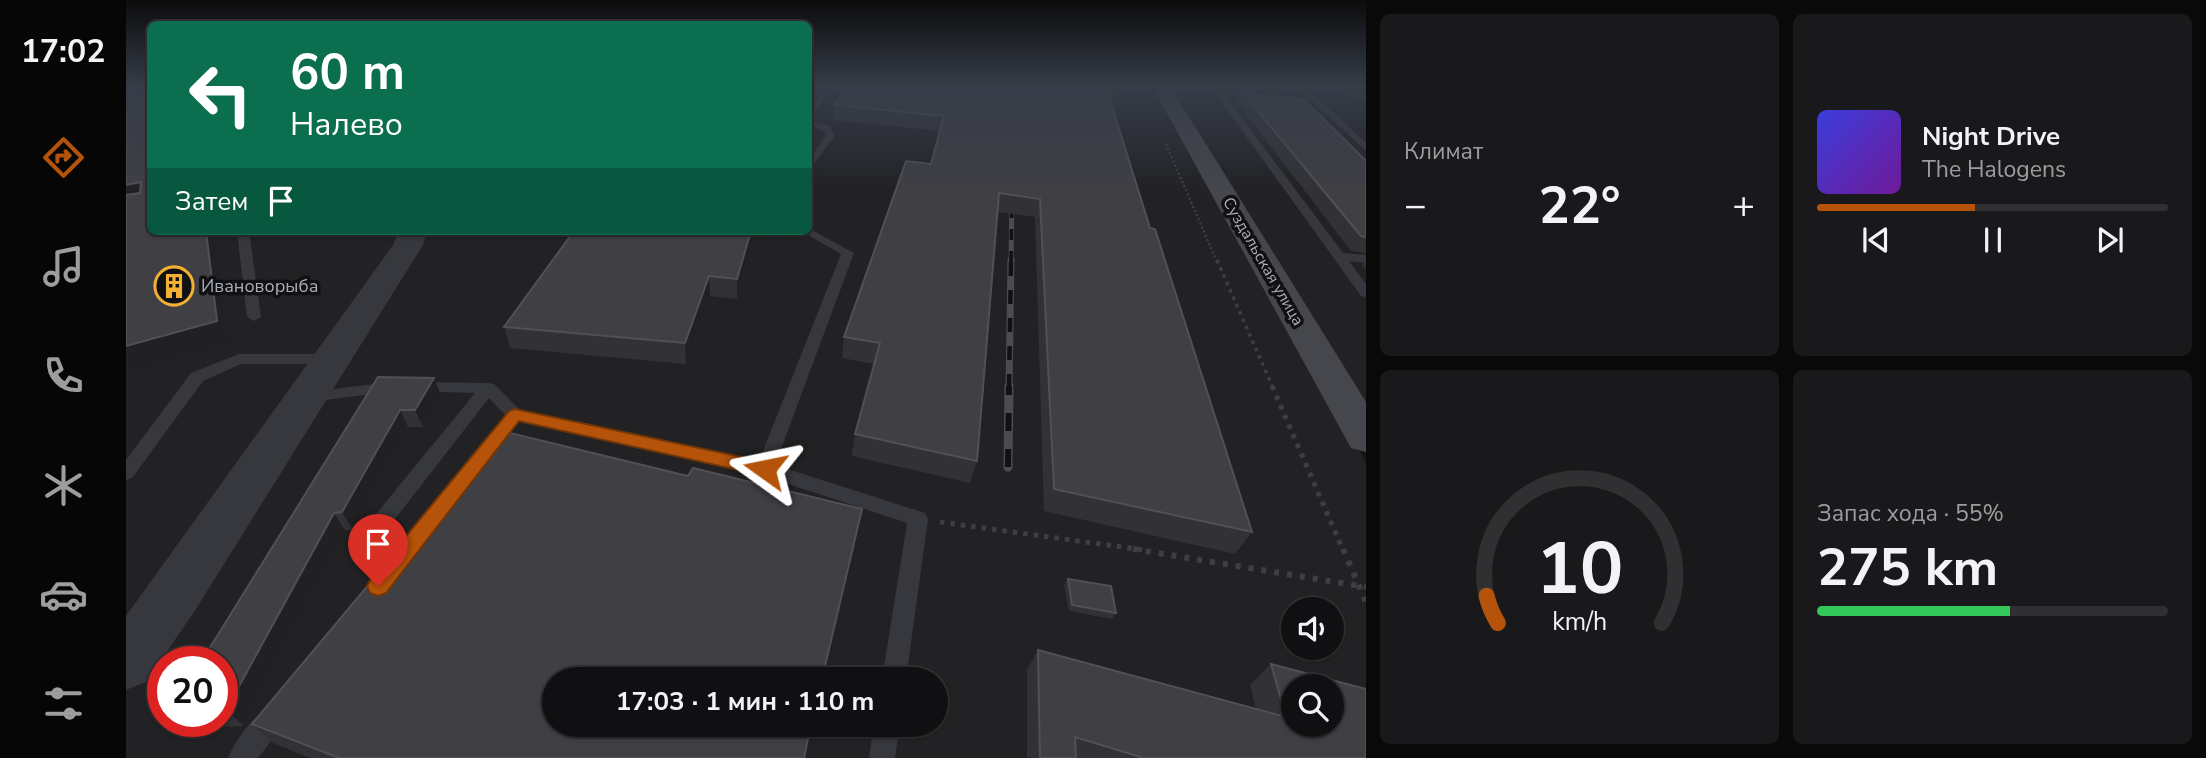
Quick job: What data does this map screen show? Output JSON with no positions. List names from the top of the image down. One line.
{"streets":{"main road":["Суздальская улица"]},"places":{"building":["Ивановорыба"]},"page":{"tabs":"17:02","tile":["Климат",["Запас хода · 55%","275 km"]],"turn":["60 m","Налево"],"song":["Night Drive","The Halogens"],"then":"Затем","heat":["−","22°","+"],"limit":"20","trip":"17:03 · 1 мин · 110 m","gauge":["10","km/h"]}}
